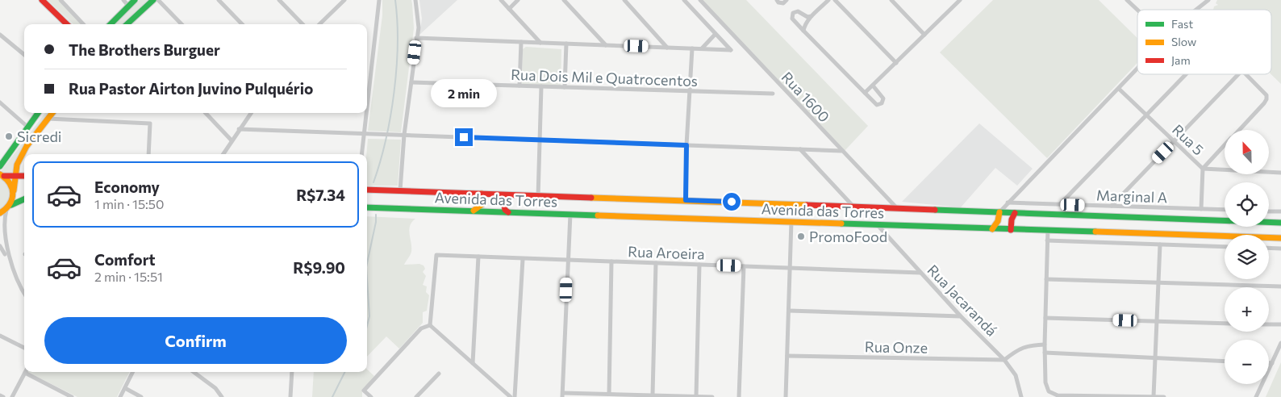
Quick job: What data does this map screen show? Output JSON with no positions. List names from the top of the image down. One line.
{"streets":{"main road":["Avenida das Torres"],"street":["Rua Dois Mil e Quatrocentos","Rua 1600","Rua 5","Marginal A","Rua Aroeira","Rua Jacarandá","Rua Onze"]},"crossings":[["Rua 1600","Avenida das Torres"],["Avenida das Torres","Rua Jacarandá"],["Rua Aroeira","Rua Jacarandá"],["Rua Jacarandá","Rua Onze"]],"places":["Sicredi","PromoFood"],"legend":["Fast","Slow","Jam"],"north":"top","page":{"banner":["The Brothers Burguer","Rua Pastor Airton Juvino Pulquério"],"bubble":"2 min","map_buttons":["+","−"],"list":[{"name":"Economy","note":"1 min · 15:50","value":"R$7.34"},{"name":"Comfort","note":"2 min · 15:51","value":"R$9.90"}],"buttons":"Confirm"}}
